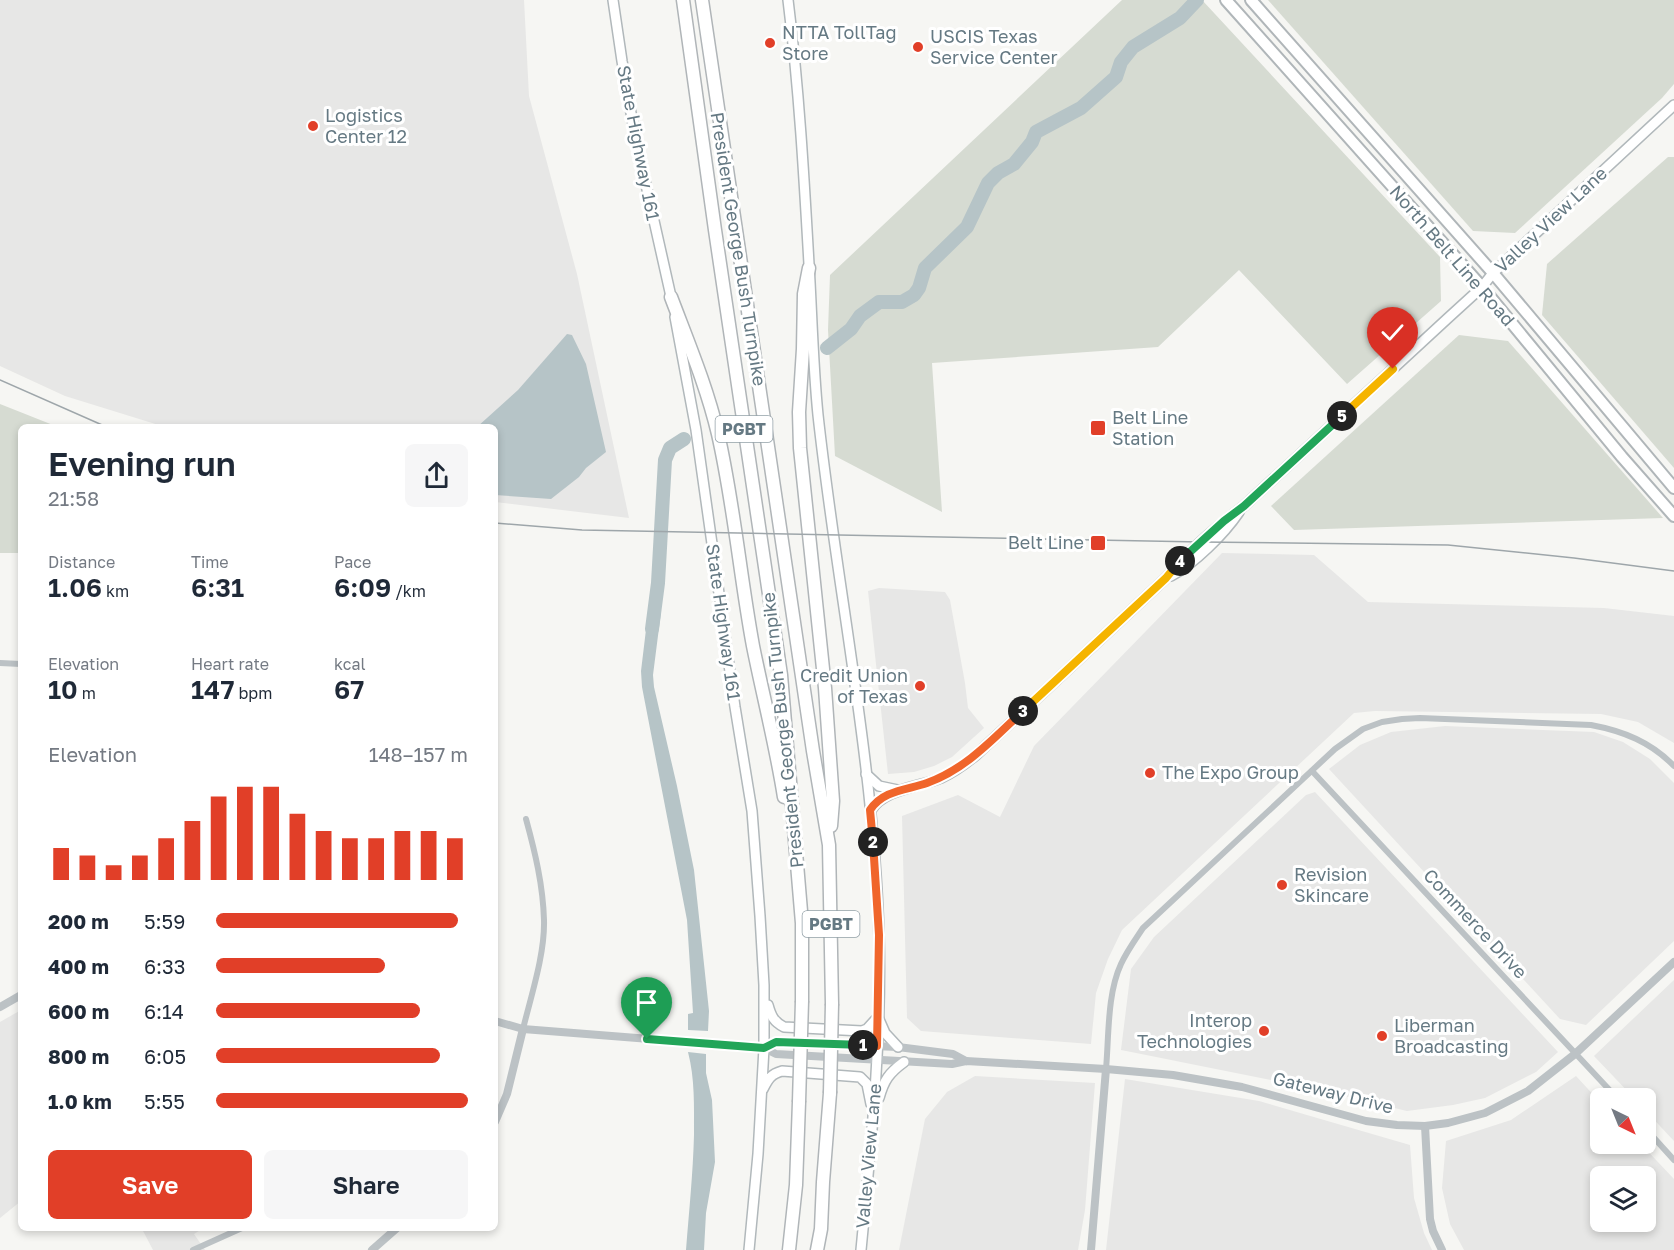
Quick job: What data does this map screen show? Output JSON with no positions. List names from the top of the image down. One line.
{"streets":{"highway":["President George Bush Turnpike","PGBT"],"main road":["State Highway 161","Valley View Lane","North Belt Line Road"],"street":["Commerce Drive","Gateway Drive"]},"crossings":[["State Highway 161","Gateway Drive"],["Valley View Lane","North Belt Line Road"],["Valley View Lane","Gateway Drive"],["Commerce Drive","Gateway Drive"]],"places":{"other":["NTTA TollTag Store","USCIS Texas Service Center","Logistics Center 12","Credit Union of Texas","The Expo Group","Revision Skincare","Interop Technologies","Liberman Broadcasting"],"transit":["Belt Line Station","Belt Line"]},"north":"bottom right","page":{"pins":["5","4","3","2","1"],"heading":["Evening run","21:58"],"stats":[["Distance","1.06 km"],["Time","6:31"],["Pace","6:09 /km"],["Elevation","10 m"],["Heart rate","147 bpm"],["kcal","67"]],"chart":["Elevation","148–157 m"],"list":[{"name":"200 m","note":"5:59"},{"name":"400 m","note":"6:33"},{"name":"600 m","note":"6:14"},{"name":"800 m","note":"6:05"},{"name":"1.0 km","note":"5:55"}],"buttons":["Save","Share"]}}
